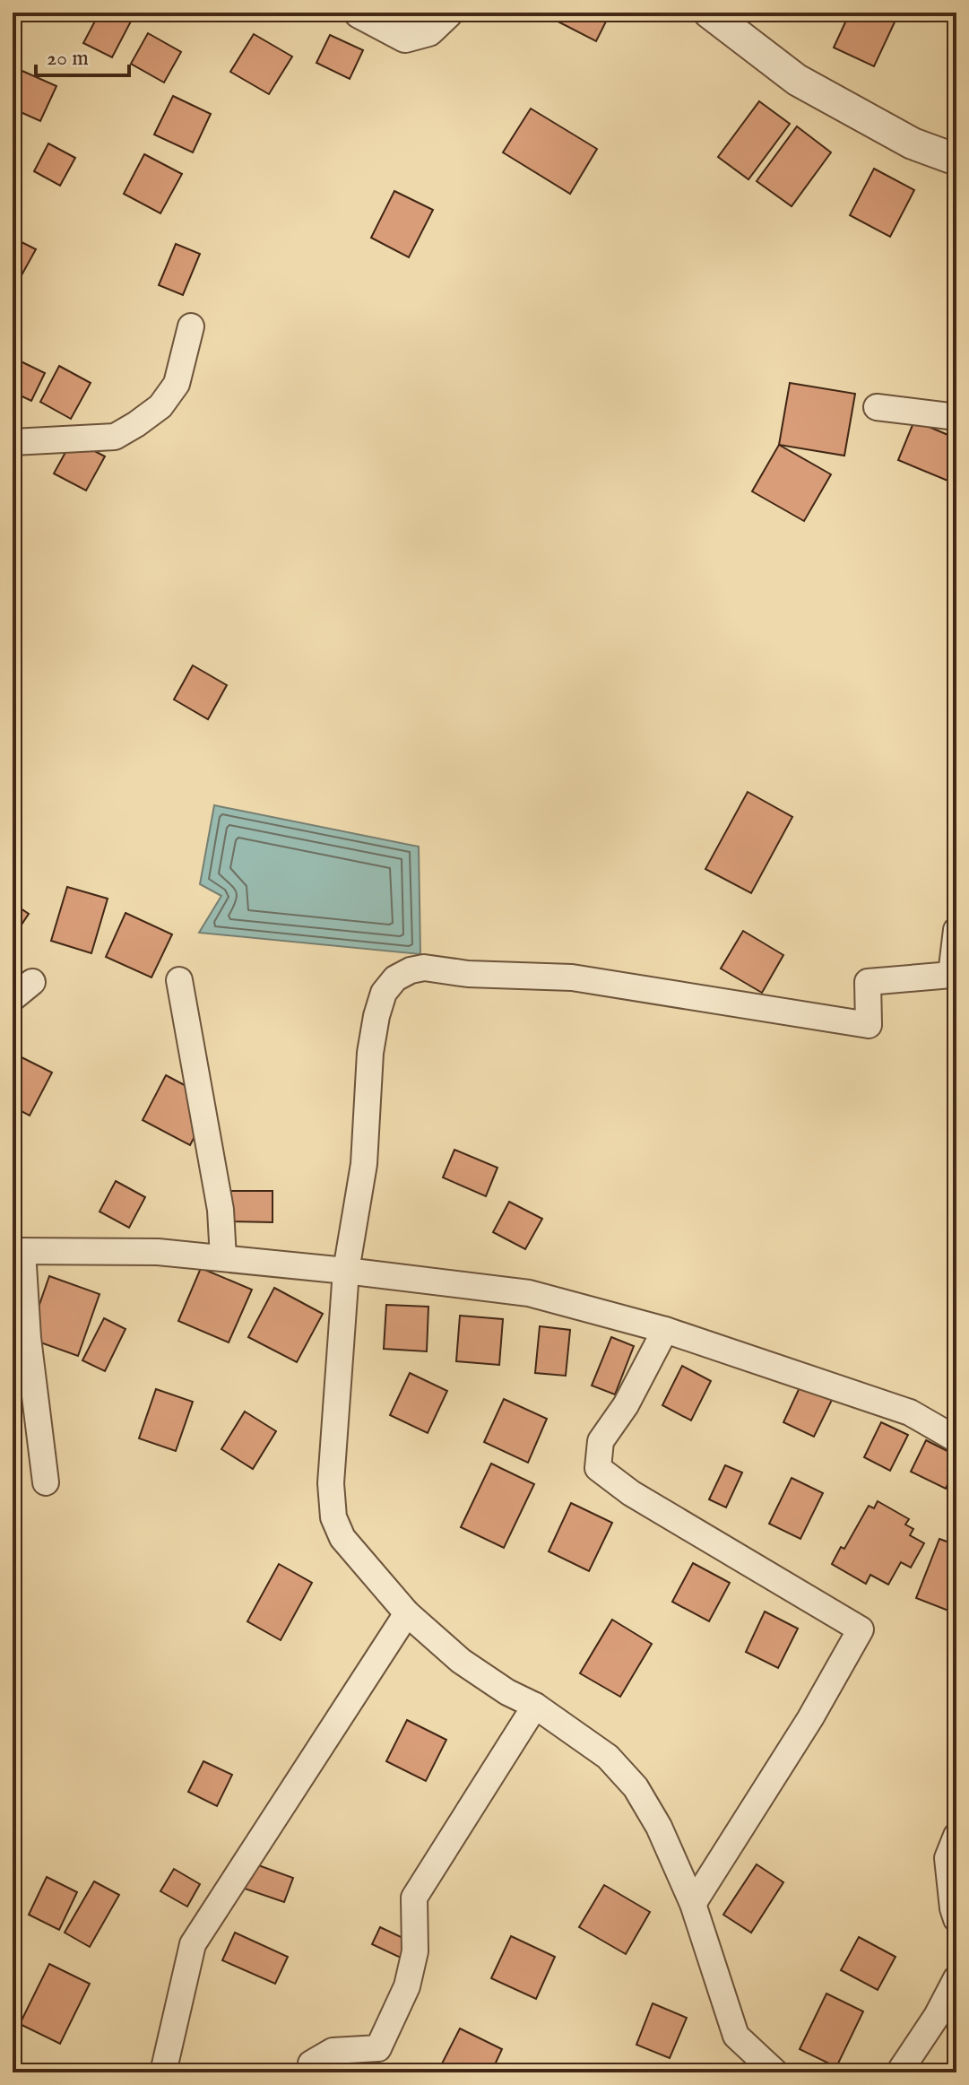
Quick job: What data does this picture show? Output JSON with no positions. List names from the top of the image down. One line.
{"scale_bar":"20 m"}
